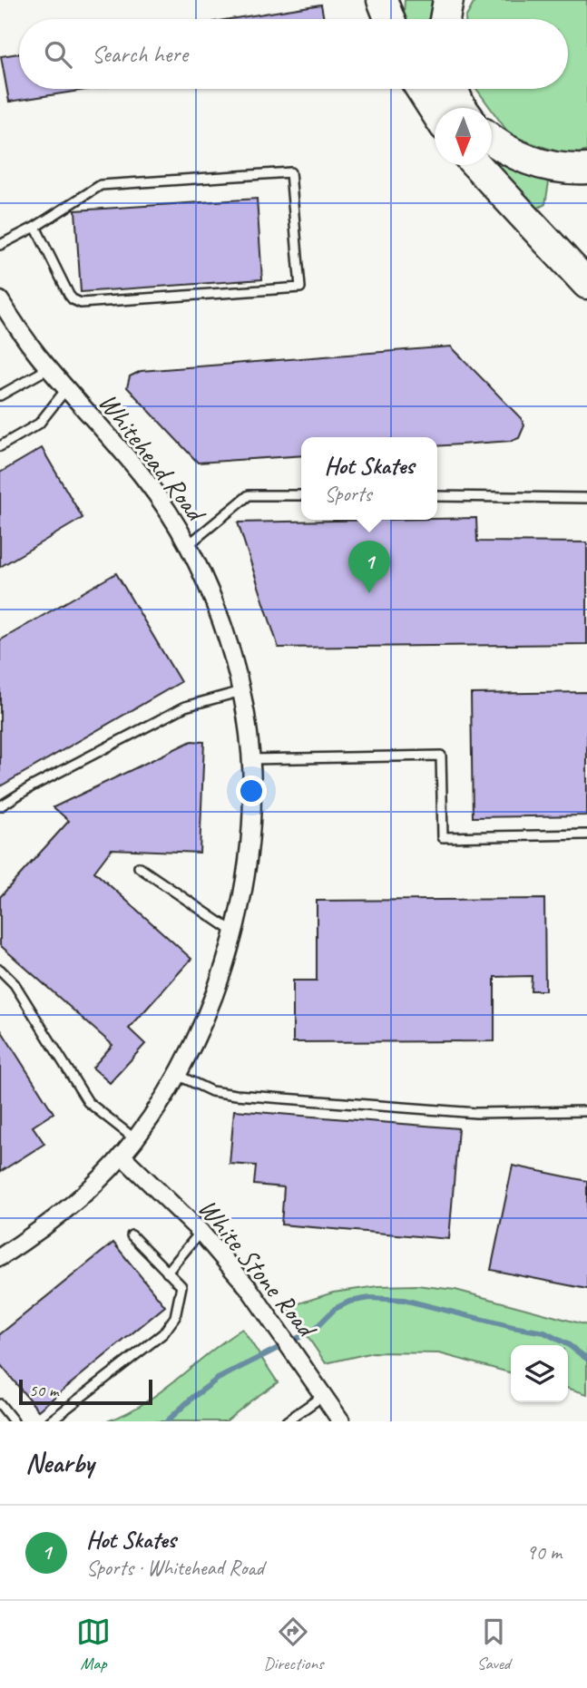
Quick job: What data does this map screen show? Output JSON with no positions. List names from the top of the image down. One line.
{"streets":{"street":["Whitehead Road","White Stone Road"]},"crossings":[["Whitehead Road","White Stone Road"]],"scale_bar":"50 m","north":"bottom","page":{"search":"Search here","popup":["Hot Skates","Sports"],"pins":"1","scale":"50 m","heading":"Nearby","list":[{"mark":"1","name":"Hot Skates","note":"Sports · Whitehead Road","value":"90 m"}],"nav":["Map","Directions","Saved"]}}
